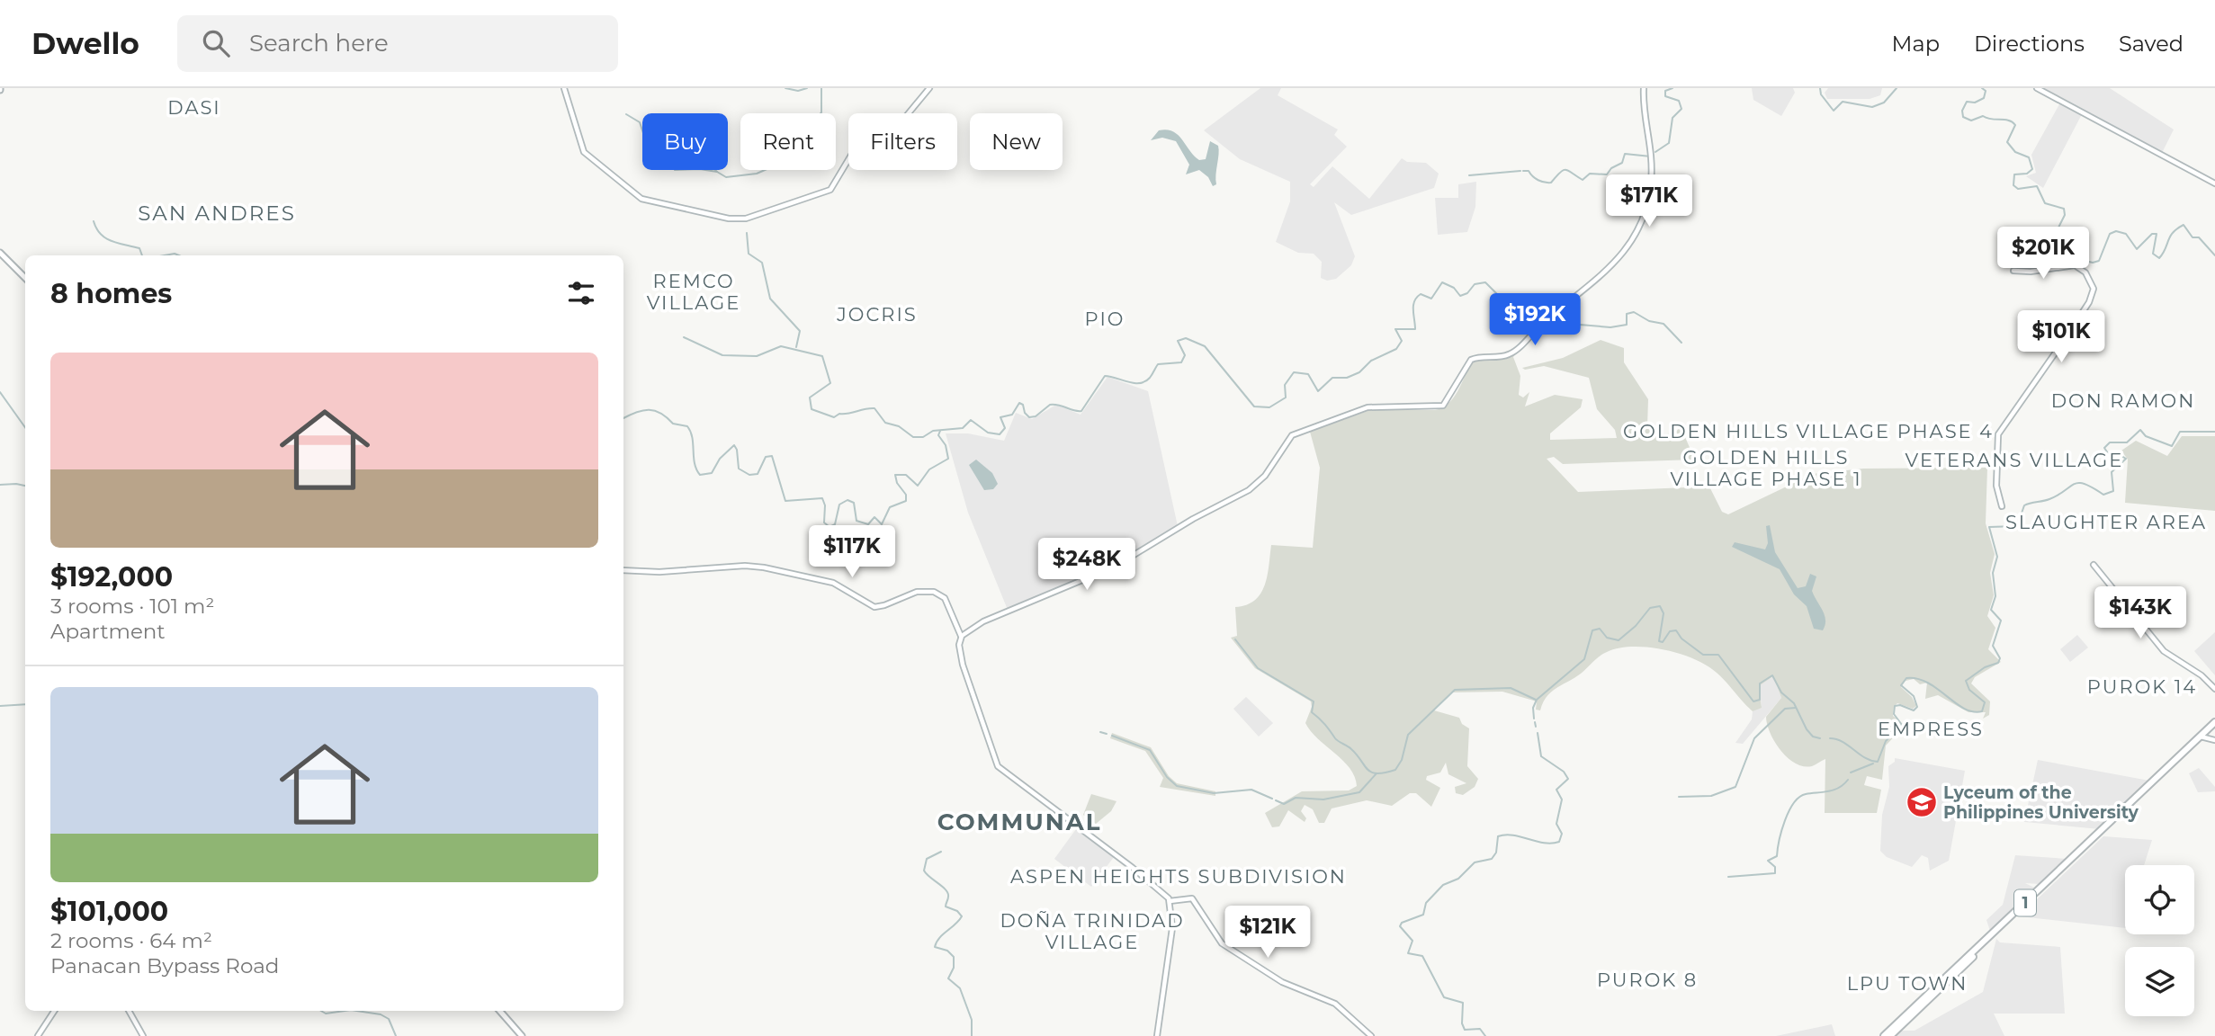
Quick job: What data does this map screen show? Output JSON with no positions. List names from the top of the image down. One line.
{"streets":{"highway":["1"]},"districts":["DASI","SAN ANDRES","REMCO VILLAGE","JOCRIS","PIO","DON RAMON","GOLDEN HILLS VILLAGE PHASE 4","GOLDEN HILLS VILLAGE PHASE 1","VETERANS VILLAGE","SLAUGHTER AREA","PUROK 14","EMPRESS","COMMUNAL","ASPEN HEIGHTS SUBDIVISION","DOÑA TRINIDAD VILLAGE","PUROK 8","LPU TOWN"],"places":{"school or university":["Lyceum of the Philippines University"]},"page":{"header":"Dwello","search":"Search here","nav":["Map","Directions","Saved"],"chip":["Buy","Rent","Filters","New"],"price":["$171K","$201K","$192K","$101K","$117K","$248K","$143K","$121K"],"heading":"8 homes","list":[{"name":"$192,000","note":"3 rooms · 101 m² · Apartment"},{"name":"$101,000","note":"2 rooms · 64 m² · Panacan Bypass Road"}]}}
